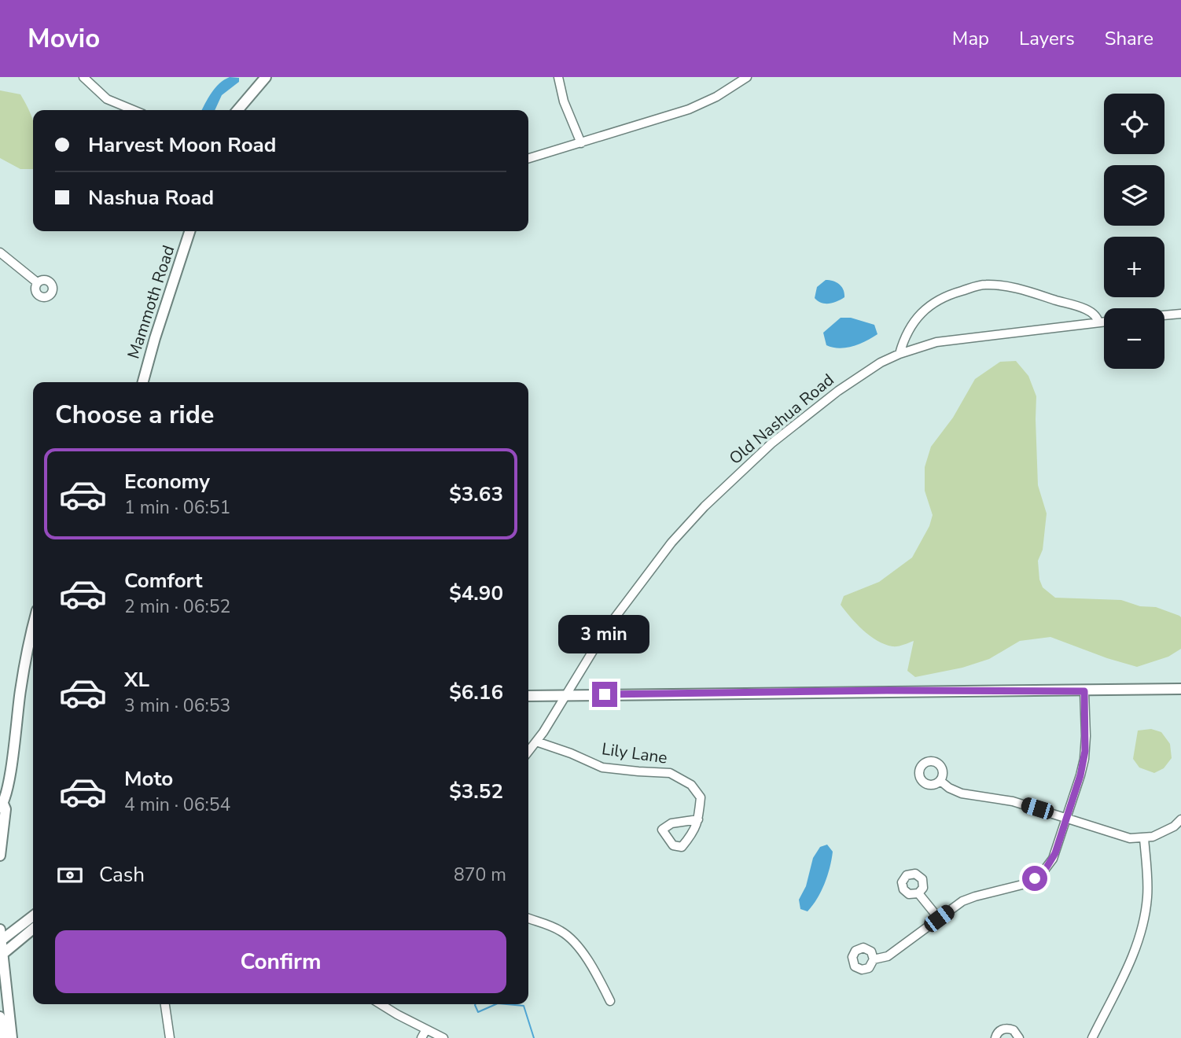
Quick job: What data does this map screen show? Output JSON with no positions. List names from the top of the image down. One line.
{"streets":{"main road":["Mammoth Road"],"street":["Old Nashua Road","Lily Lane"]},"crossings":[["Old Nashua Road","Lily Lane"]],"page":{"header":"Movio","nav":["Map","Layers","Share"],"map_buttons":["+","−"],"banner":["Harvest Moon Road","Nashua Road"],"heading":"Choose a ride","list":[{"name":"Economy","note":"1 min · 06:51","value":"$3.63"},{"name":"Comfort","note":"2 min · 06:52","value":"$4.90"},{"name":"XL","note":"3 min · 06:53","value":"$6.16"},{"name":"Moto","note":"4 min · 06:54","value":"$3.52"}],"bubble":"3 min","pay":["Cash","870 m"],"buttons":"Confirm"}}
